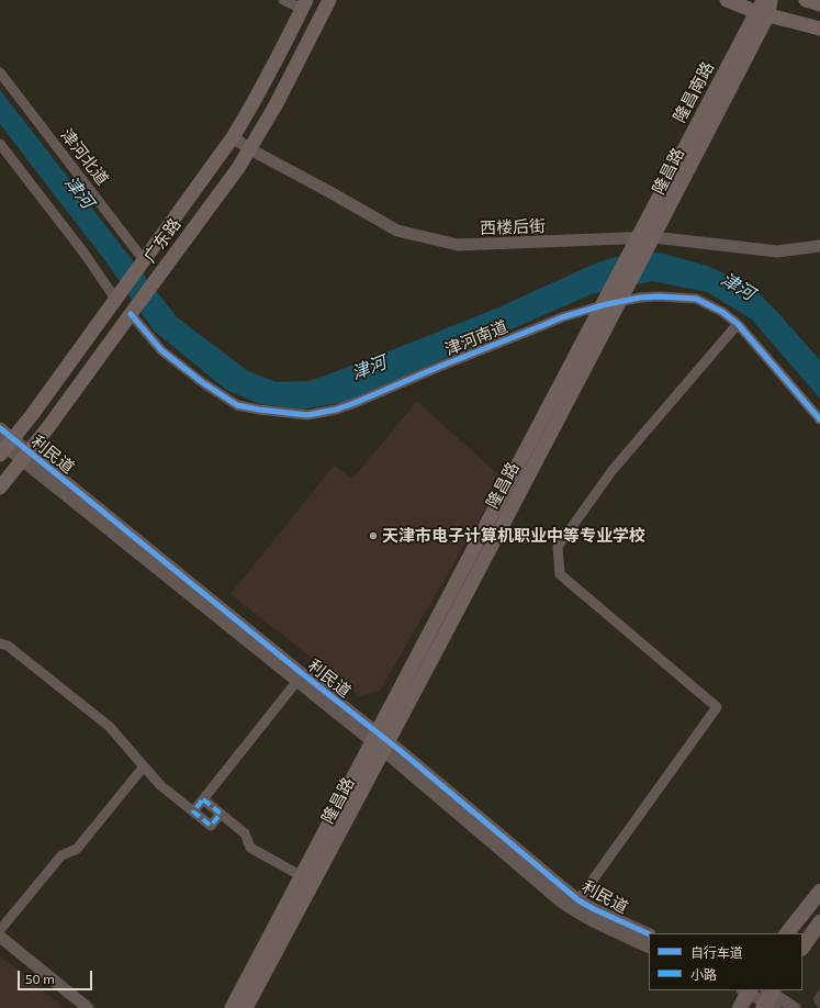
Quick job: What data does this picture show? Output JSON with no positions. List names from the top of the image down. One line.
{"streets":{"main road":["隆昌南路","隆昌路","广东路"],"street":["津河北道","西楼后街","津河南道","利民道"]},"crossings":[["隆昌南路","隆昌路"],["隆昌南路","西楼后街"],["津河北道","广东路"],["隆昌路","西楼后街"],["隆昌路","津河南道"],["隆昌路","利民道"],["西楼后街","广东路"],["广东路","津河南道"],["广东路","利民道"]],"water":["津河"],"places":["天津市电子计算机职业中等专业学校"],"legend":["自行车道","小路"],"scale_bar":"50 m"}
